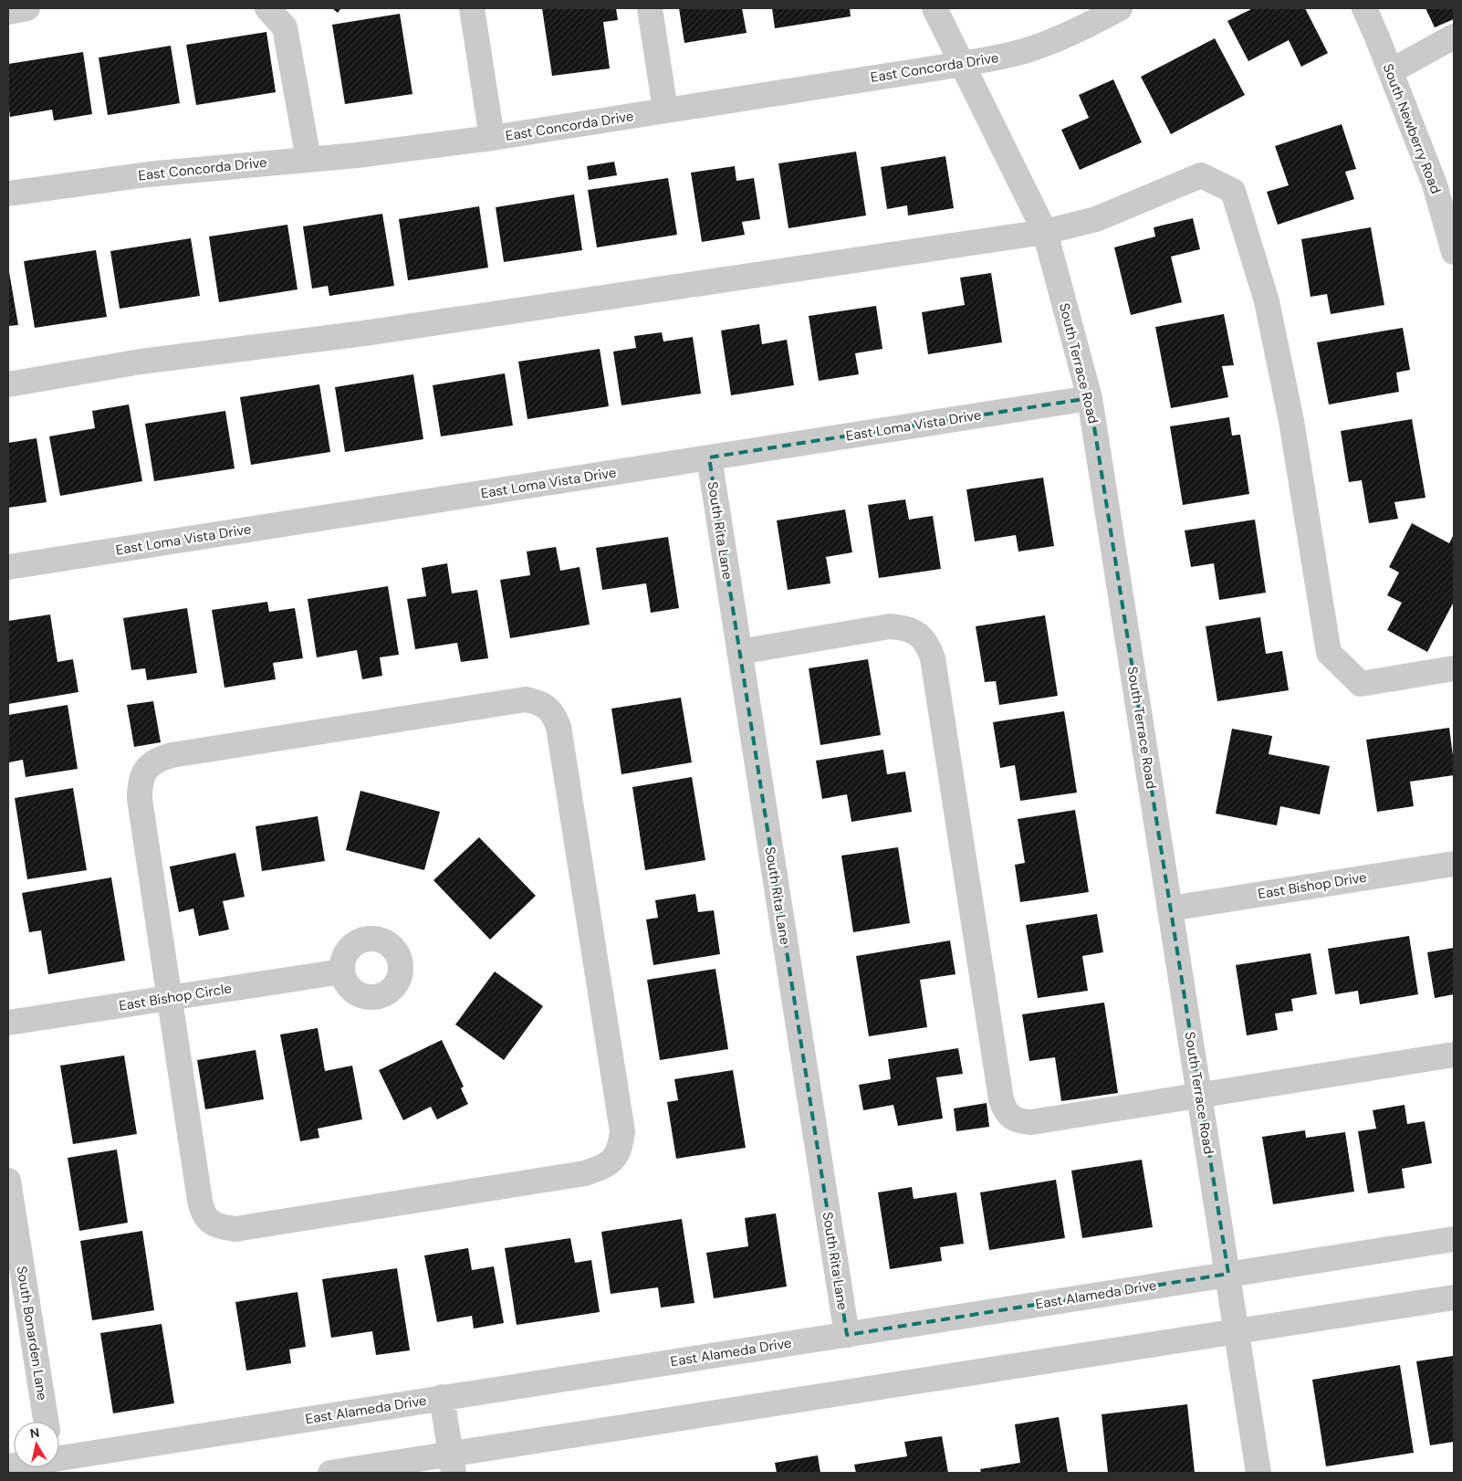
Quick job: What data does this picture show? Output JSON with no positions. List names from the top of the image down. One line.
{"streets":{"street":["East Concorda Drive","South Newberry Road","South Terrace Road","East Loma Vista Drive","South Rita Lane","East Bishop Drive","East Bishop Circle","East Alameda Drive","South Bonarden Lane"]},"crossings":[["East Concorda Drive","South Terrace Road"],["South Terrace Road","East Loma Vista Drive"],["South Terrace Road","East Bishop Drive"],["South Terrace Road","East Alameda Drive"],["East Loma Vista Drive","South Rita Lane"],["South Rita Lane","East Alameda Drive"]],"north":"top"}
